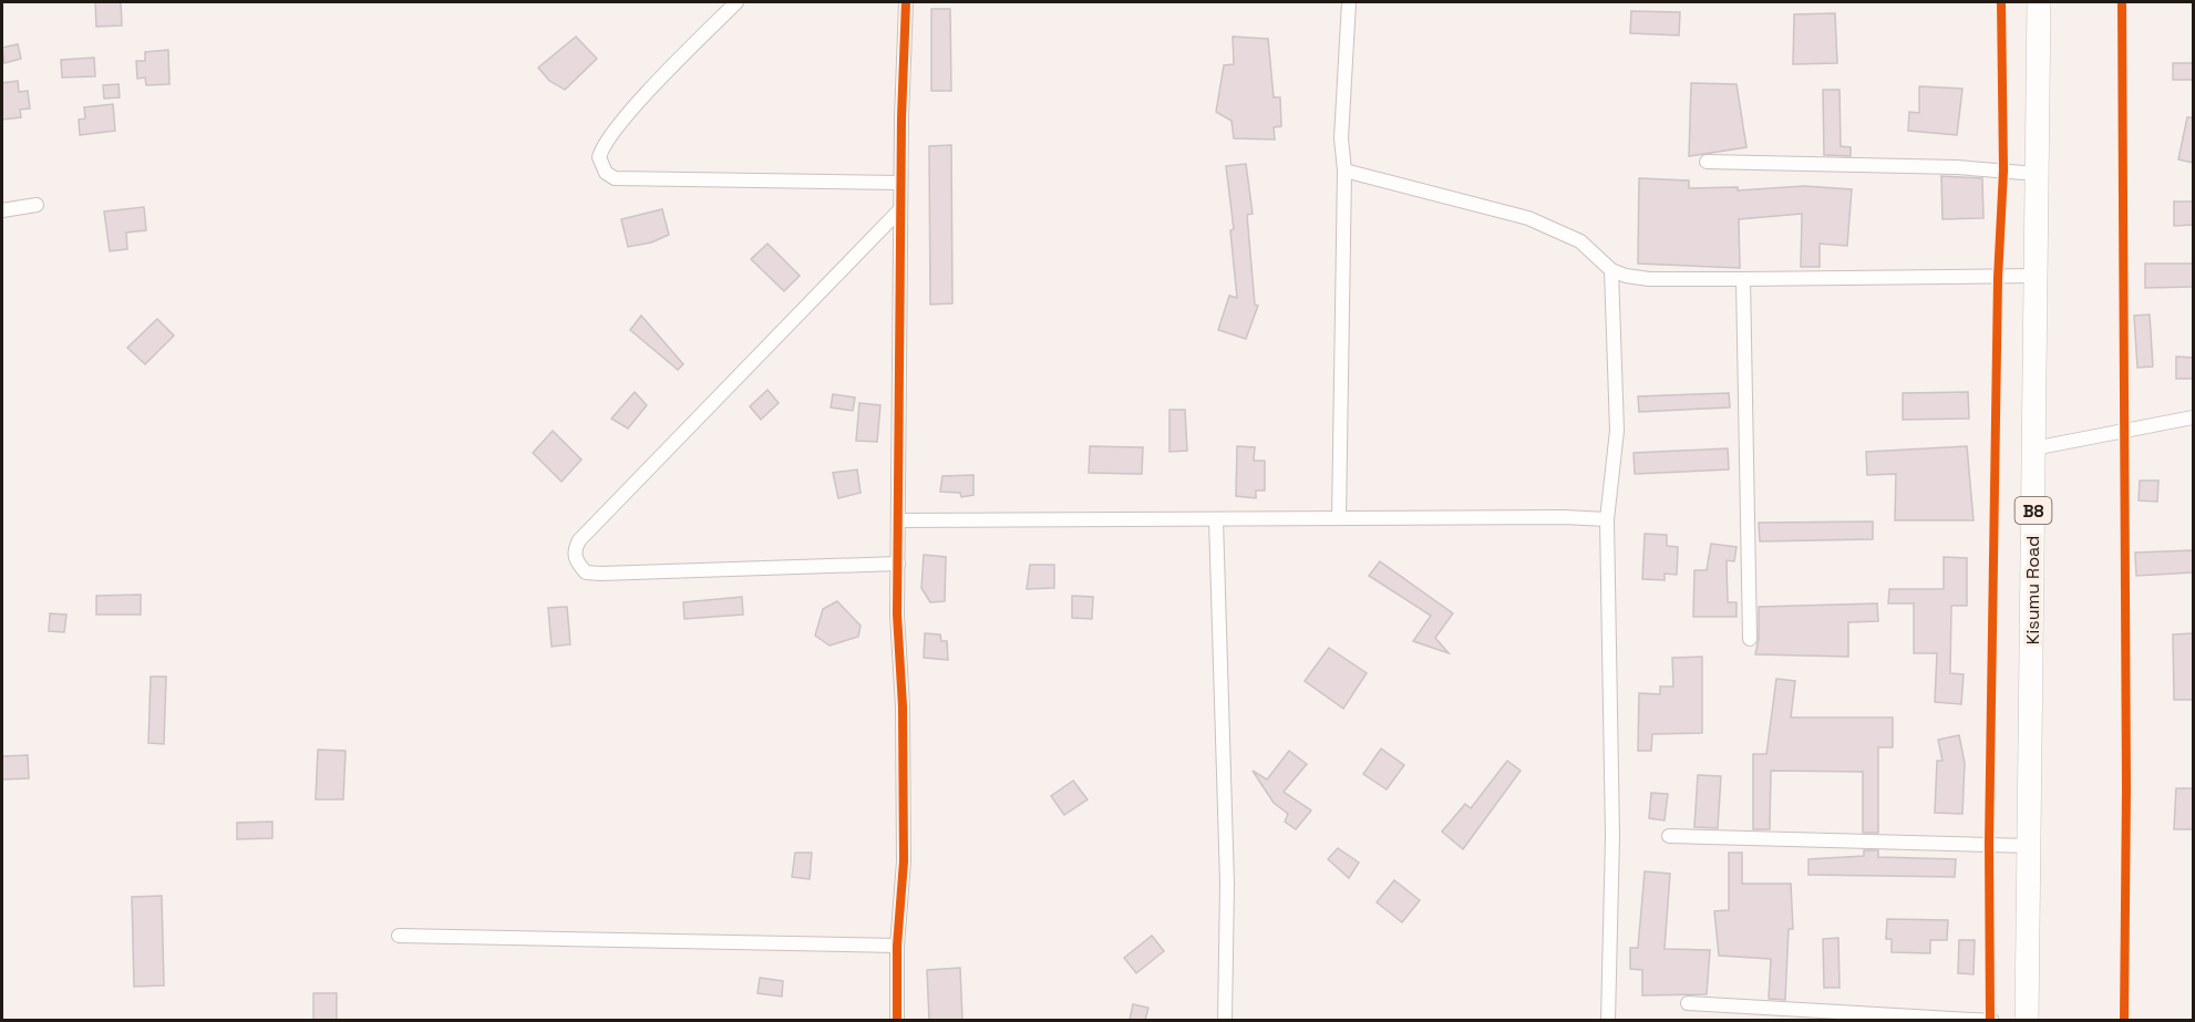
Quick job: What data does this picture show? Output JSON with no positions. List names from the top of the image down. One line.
{"streets":{"highway":["B8","Kisumu Road"]}}
